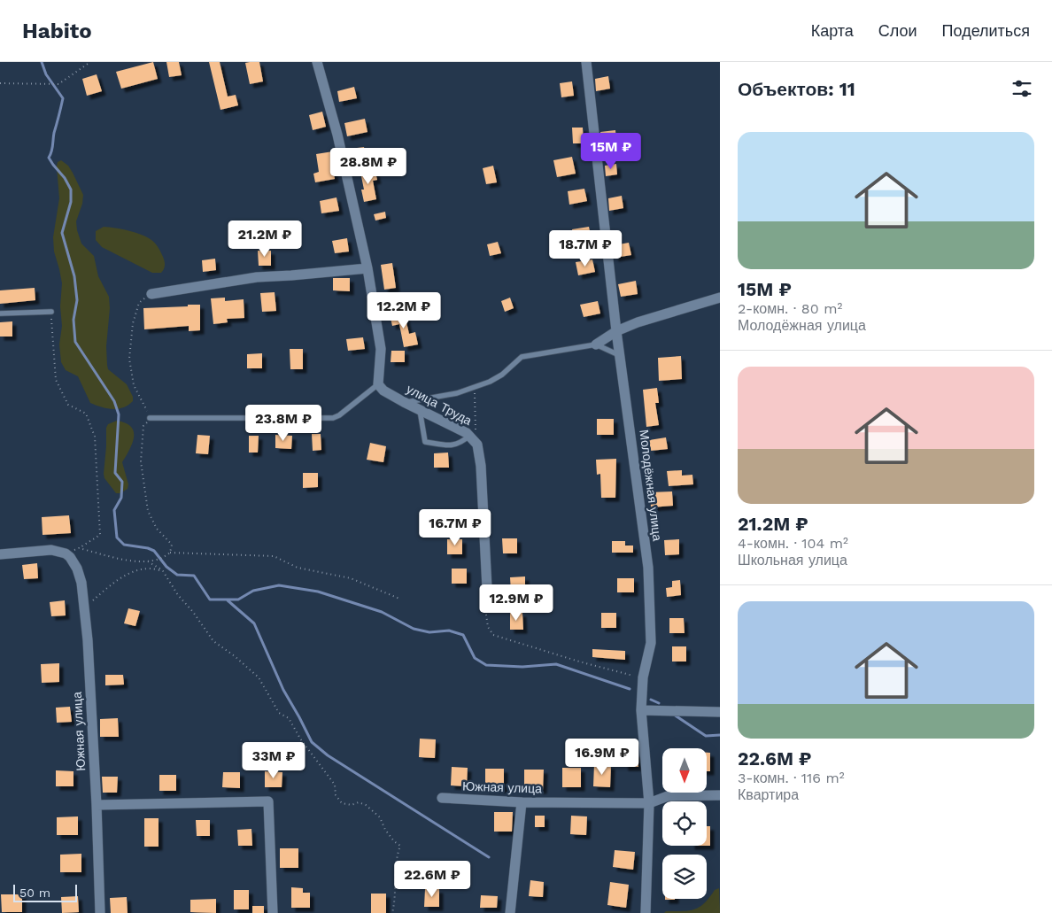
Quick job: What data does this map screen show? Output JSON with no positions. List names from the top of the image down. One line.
{"streets":{"street":["улица Труда","Молодёжная улица","Южная улица"]},"crossings":[["Молодёжная улица","Южная улица"]],"scale_bar":"50 m","north":"bottom","page":{"header":"Habito","nav":["Карта","Слои","Поделиться"],"heading":"Объектов: 11","list":[{"name":"15M ₽","note":"2-комн. · 80 m² · Молодёжная улица"},{"name":"21.2M ₽","note":"4-комн. · 104 m² · Школьная улица"},{"name":"22.6M ₽","note":"3-комн. · 116 m² · Квартира"}],"price":["15M ₽","28.8M ₽","21.2M ₽","18.7M ₽","12.2M ₽","23.8M ₽","16.7M ₽","12.9M ₽","16.9M ₽","33M ₽","22.6M ₽"],"scale":"50 m"}}
